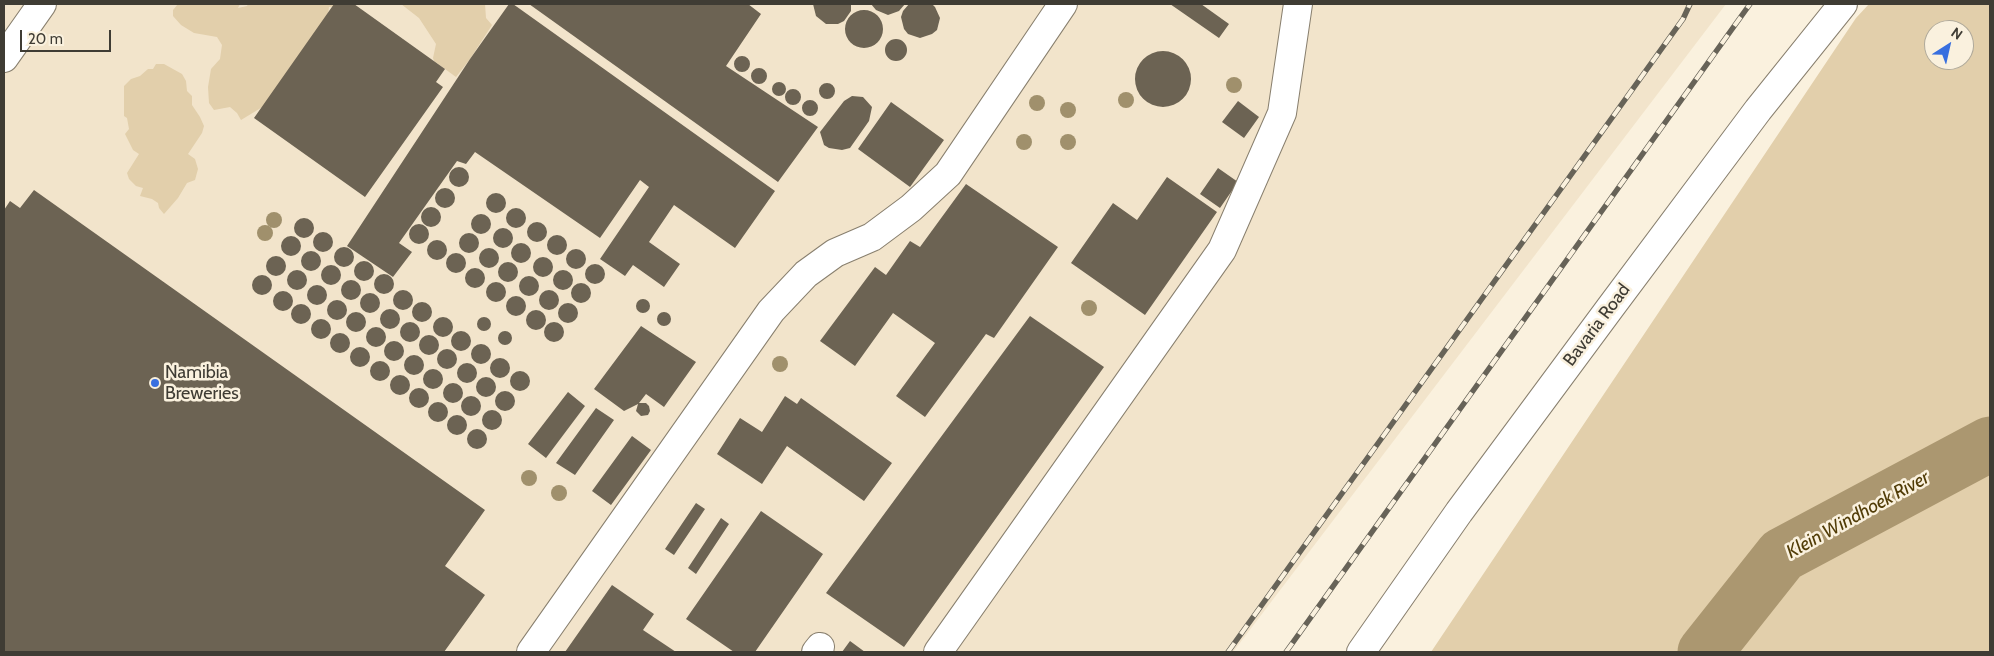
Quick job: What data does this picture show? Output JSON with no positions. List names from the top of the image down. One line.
{"streets":{"street":["Bavaria Road"]},"water":["Klein Windhoek River"],"places":["Namibia Breweries"],"scale_bar":"20 m","north":"top right"}
